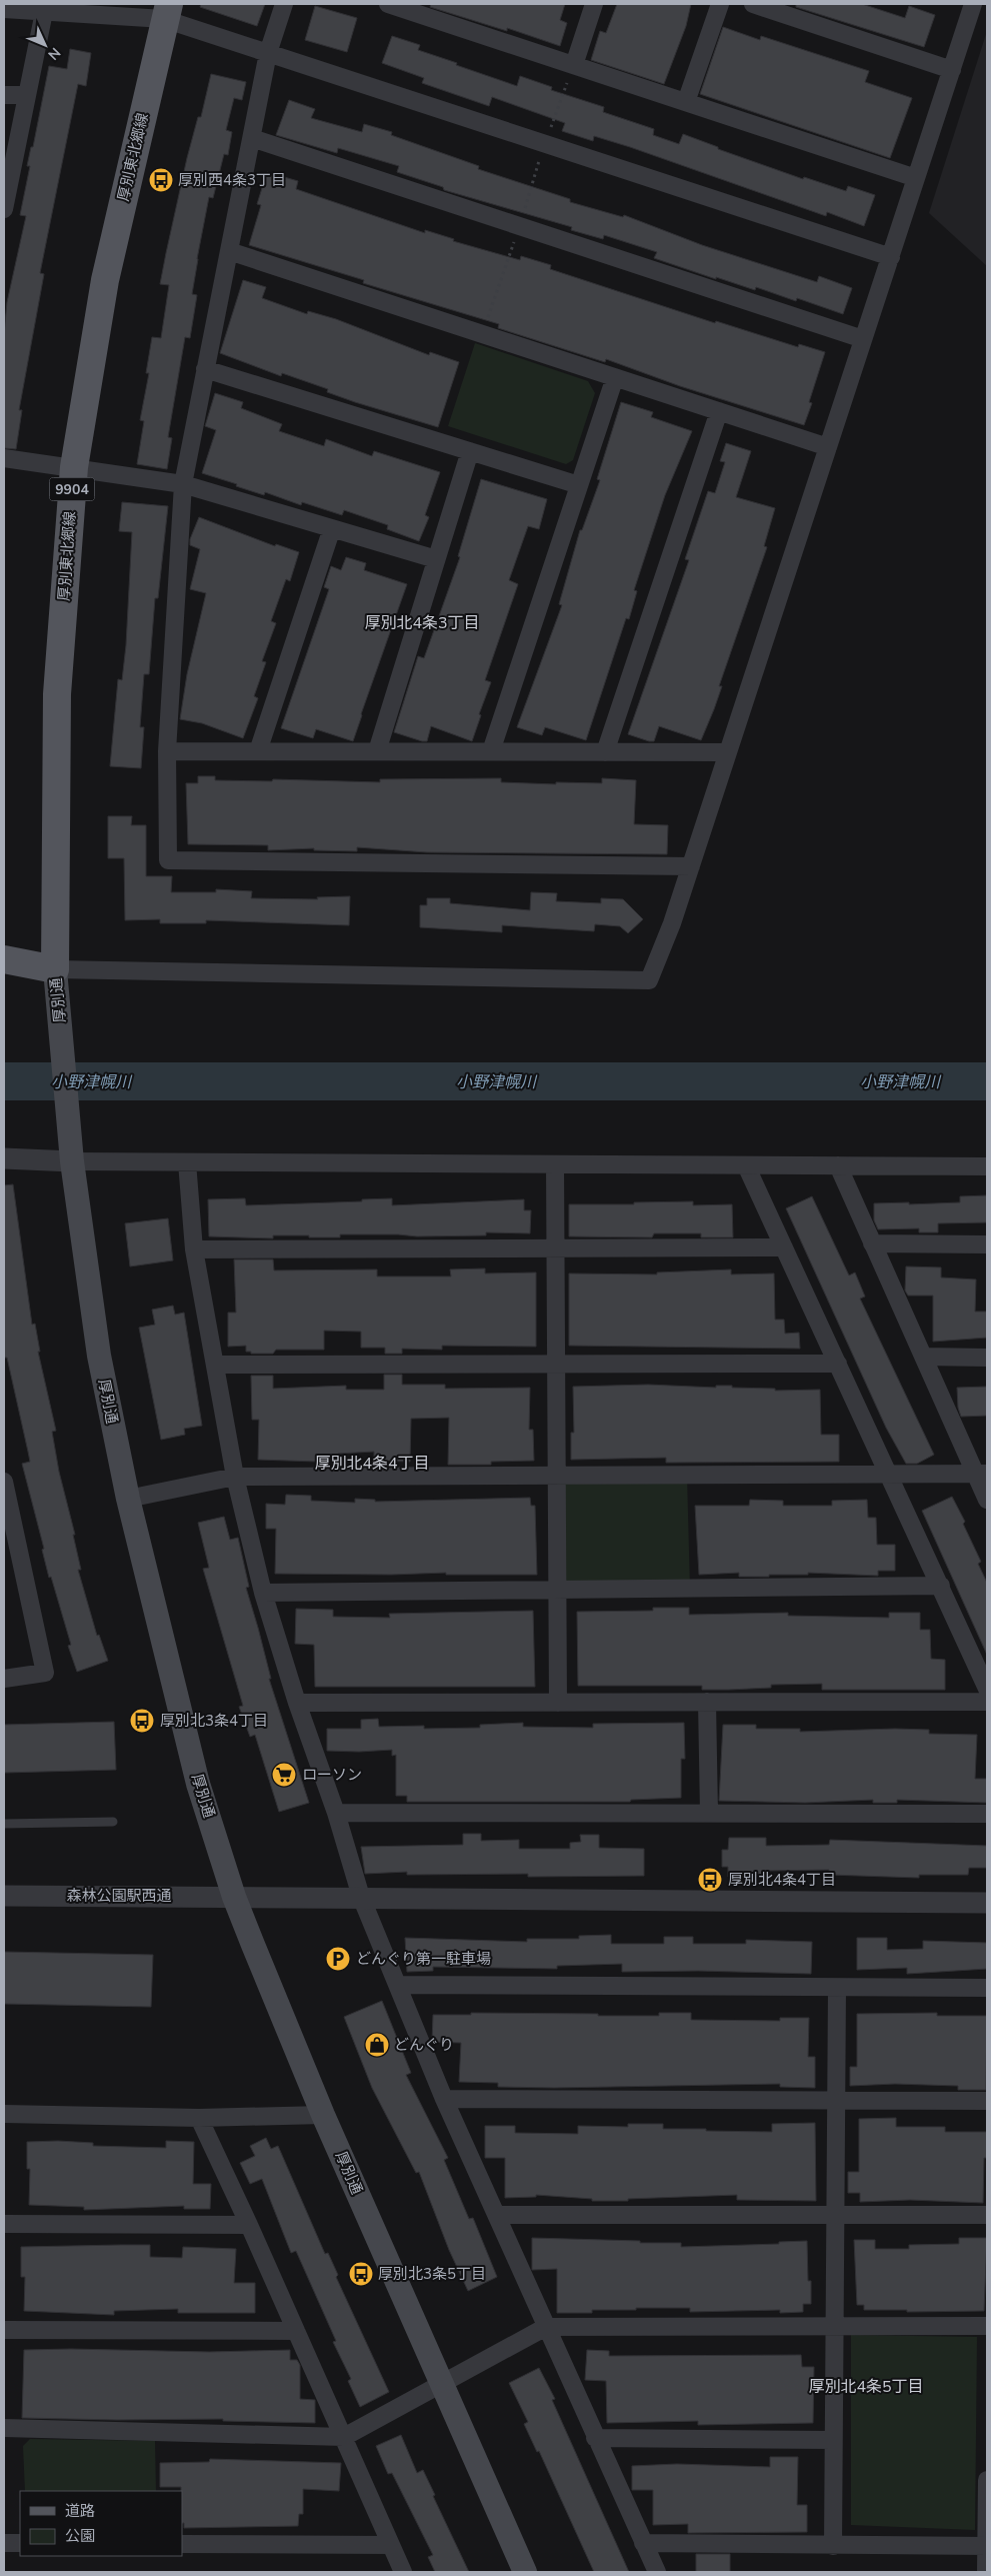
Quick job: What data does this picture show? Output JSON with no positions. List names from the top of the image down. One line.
{"streets":{"main road":["厚別東北郷線","9904","厚別通"],"street":["森林公園駅西通"]},"crossings":[["厚別東北郷線","厚別通"],["厚別通","森林公園駅西通"]],"districts":["厚別北4条3丁目","厚別北4条4丁目","厚別北4条5丁目"],"water":["小野津幌川"],"places":{"bus stop":["厚別西4条3丁目","厚別北3条4丁目","厚別北4条4丁目","厚別北3条5丁目"],"supermarket":["ローソン"],"parking":["どんぐり第一駐車場"],"shop":["どんぐり"]},"legend":["道路","公園"],"north":"bottom right"}
